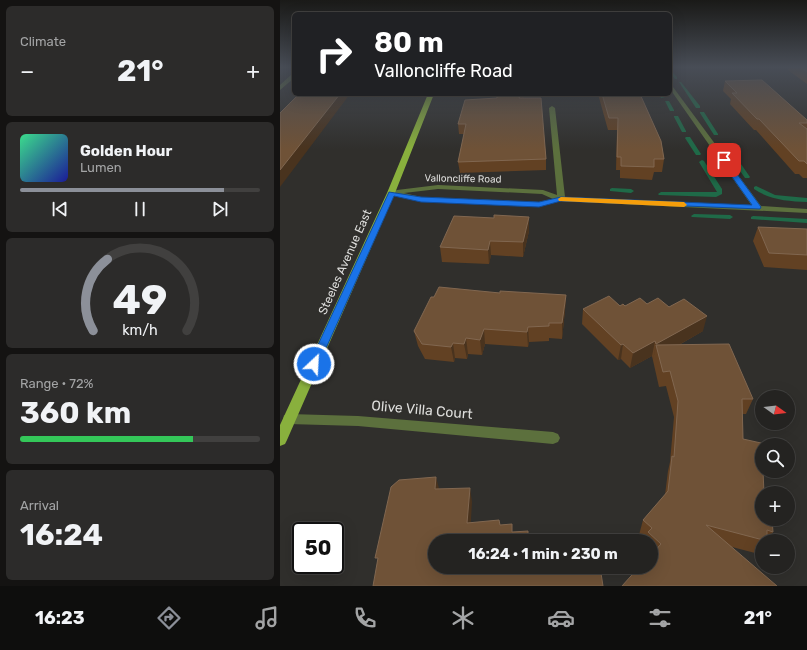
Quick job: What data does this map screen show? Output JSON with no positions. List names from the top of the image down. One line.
{"streets":{"main road":["Steeles Avenue East"],"street":["Valloncliffe Road","Olive Villa Court"]},"crossings":[["Valloncliffe Road","Steeles Avenue East"],["Steeles Avenue East","Olive Villa Court"]],"north":"right","page":{"tile":["Climate",["Range · 72%","360 km"],["Arrival","16:24"]],"turn":["80 m","Valloncliffe Road"],"heat":["−","21°","+"],"song":["Golden Hour","Lumen"],"map_buttons":["+","−"],"limit":"50","trip":"16:24 · 1 min · 230 m","tabs":["16:23","21°"],"gauge":["49","km/h"]}}
